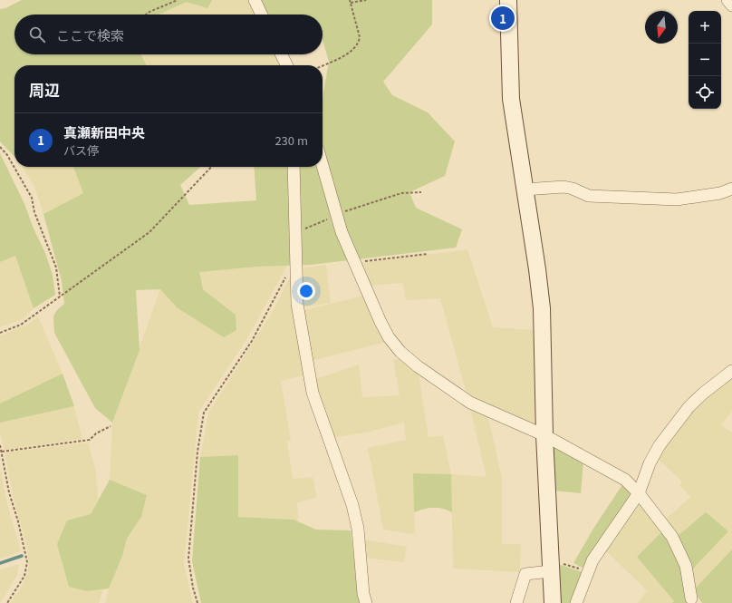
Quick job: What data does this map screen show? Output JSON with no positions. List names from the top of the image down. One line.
{"north":"bottom","page":{"pins":"1","map_buttons":["+","−"],"search":"ここで検索","heading":"周辺","list":[{"mark":"1","name":"真瀬新田中央","note":"バス停","value":"230 m"}]}}
